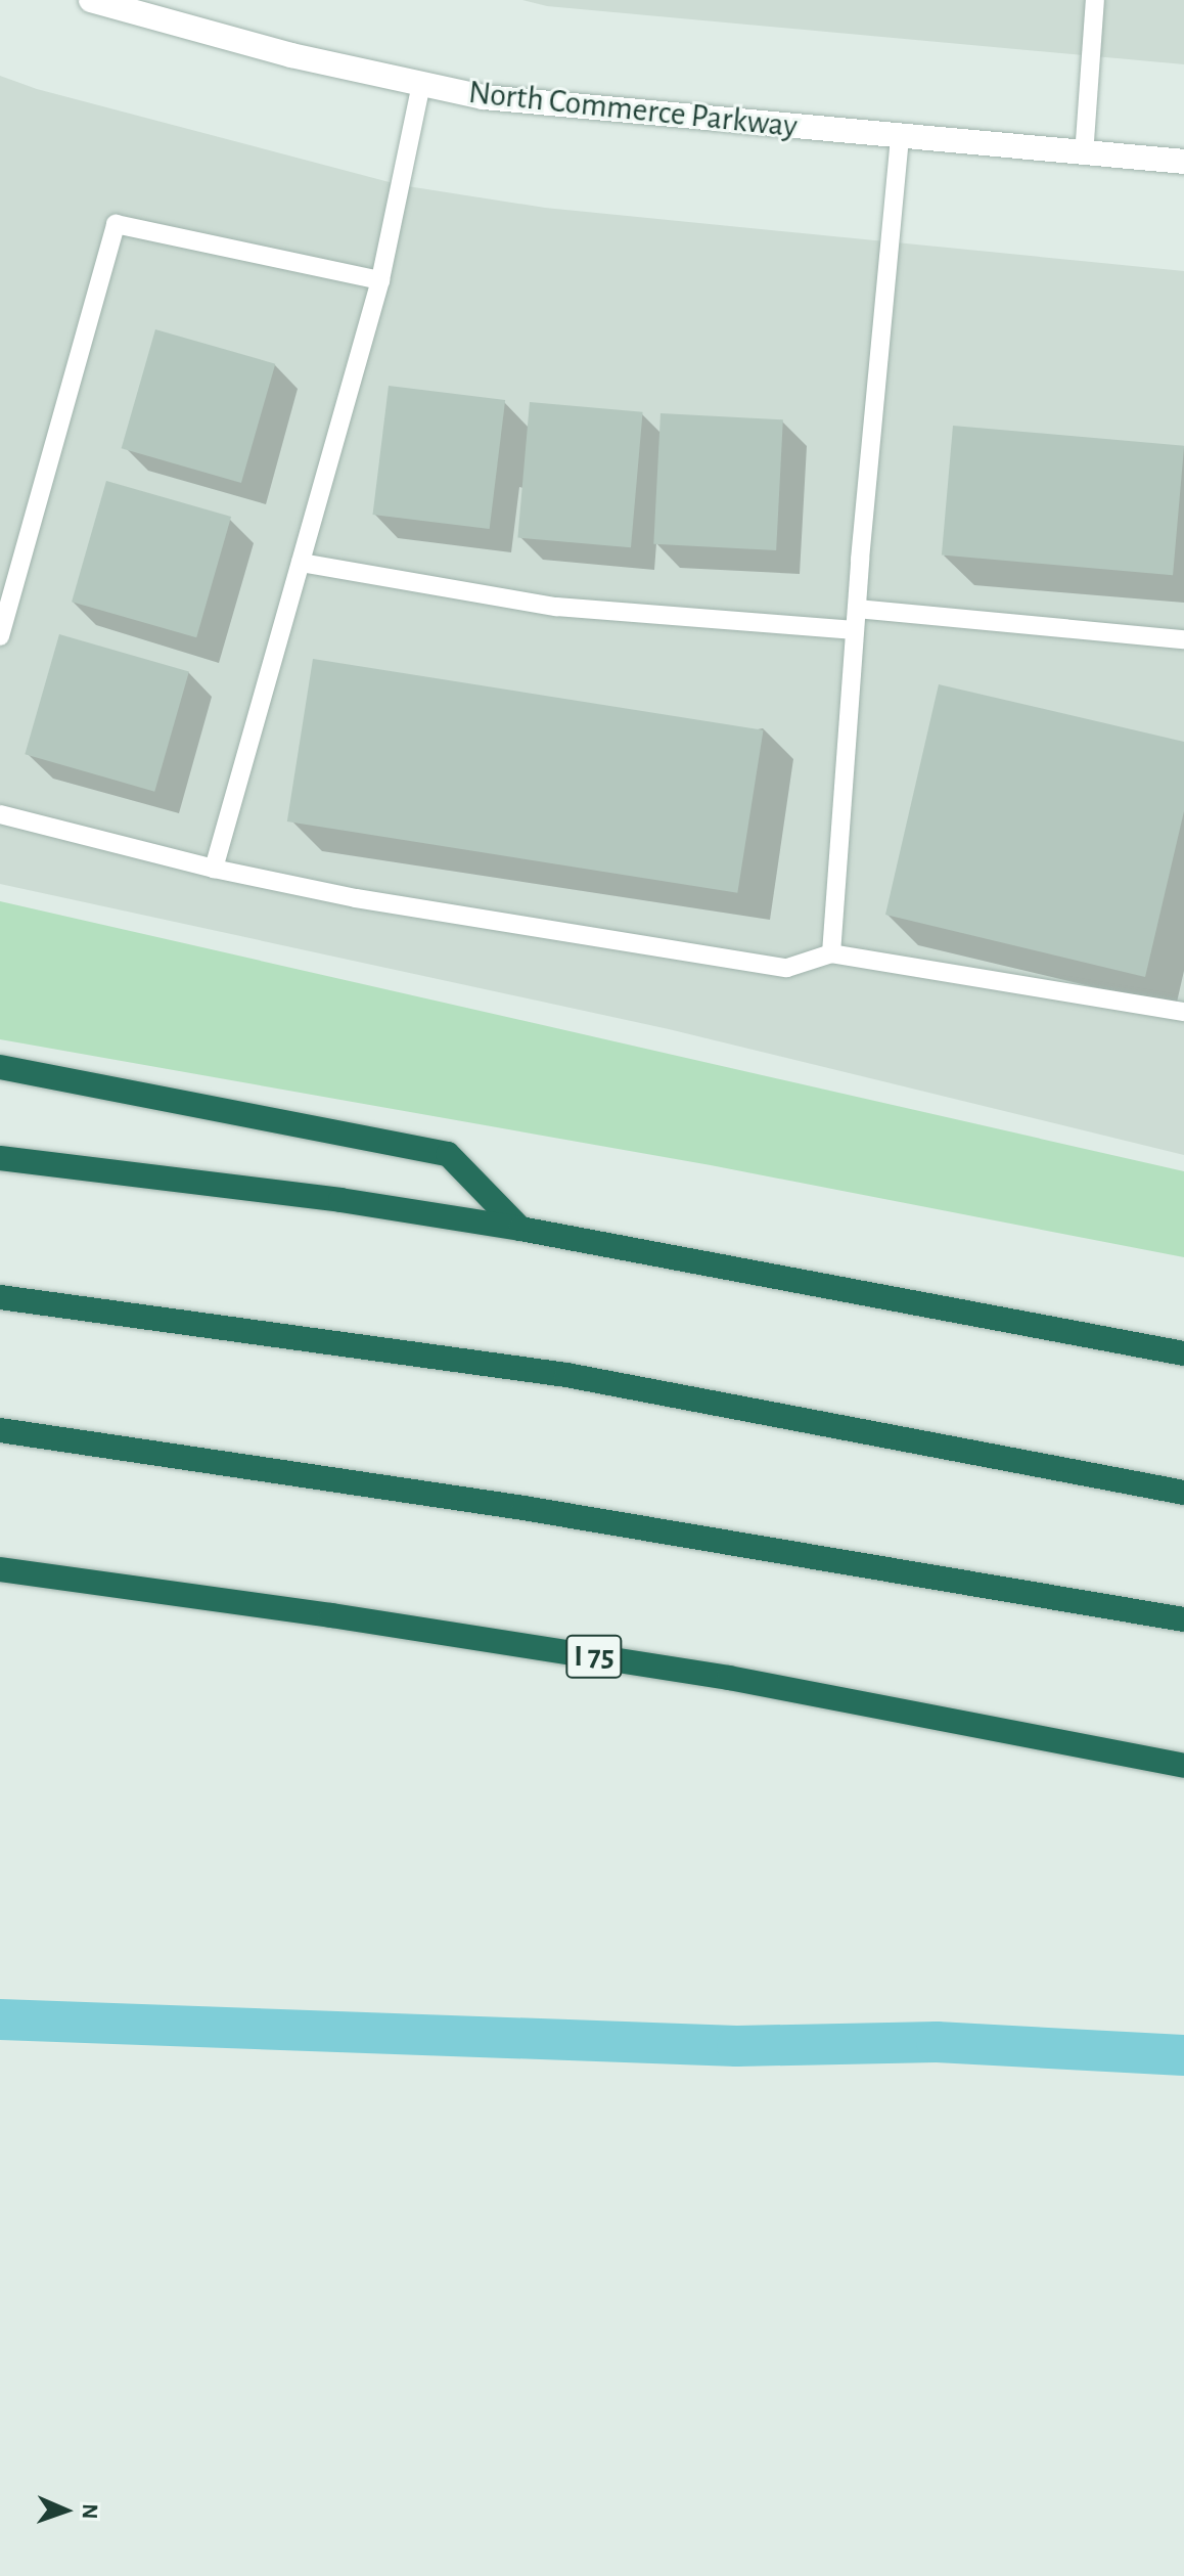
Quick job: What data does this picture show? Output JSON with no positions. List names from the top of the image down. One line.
{"streets":{"highway":["I 75"],"street":["North Commerce Parkway"]},"north":"right"}
